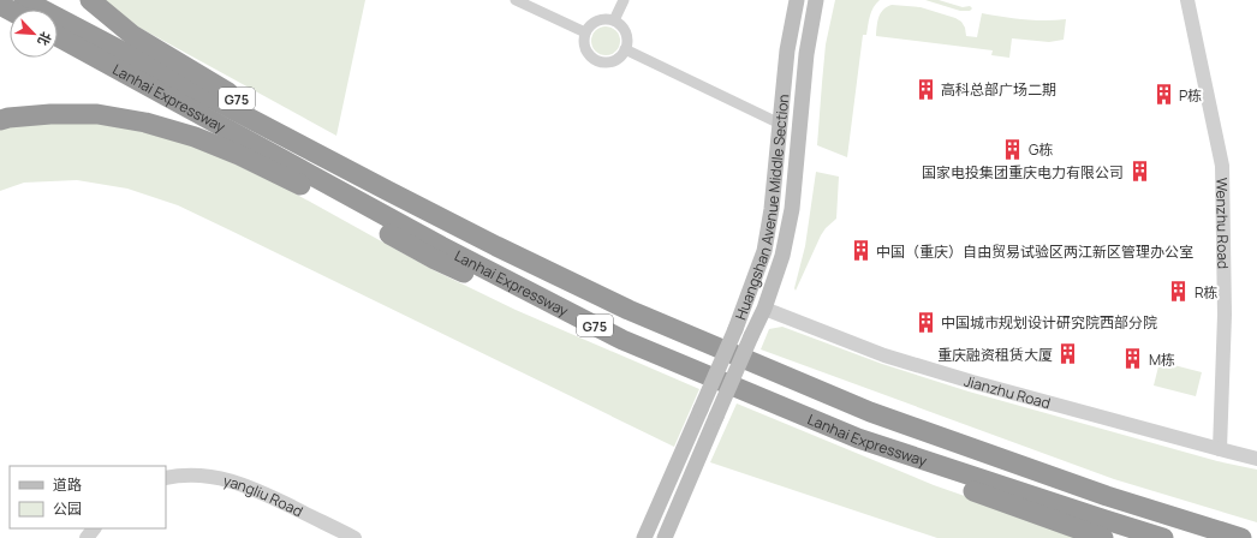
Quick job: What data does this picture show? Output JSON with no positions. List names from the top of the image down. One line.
{"streets":{"highway":["Lanhai Expressway","G75"],"main road":["Huangshan Avenue Middle Section"],"street":["Wenzhu Road","Jianzhu Road","yangliu Road"]},"crossings":[["Lanhai Expressway","G75"],["Huangshan Avenue Middle Section","Jianzhu Road"],["Wenzhu Road","Jianzhu Road"]],"places":{"building":["高科总部广场二期","P栋","G栋","国家电投集团重庆电力有限公司","中国（重庆）自由贸易试验区两江新区管理办公室","R栋","中国城市规划设计研究院西部分院","重庆融资租赁大厦","M栋"]},"legend":["道路","公园"],"north":"bottom right"}
